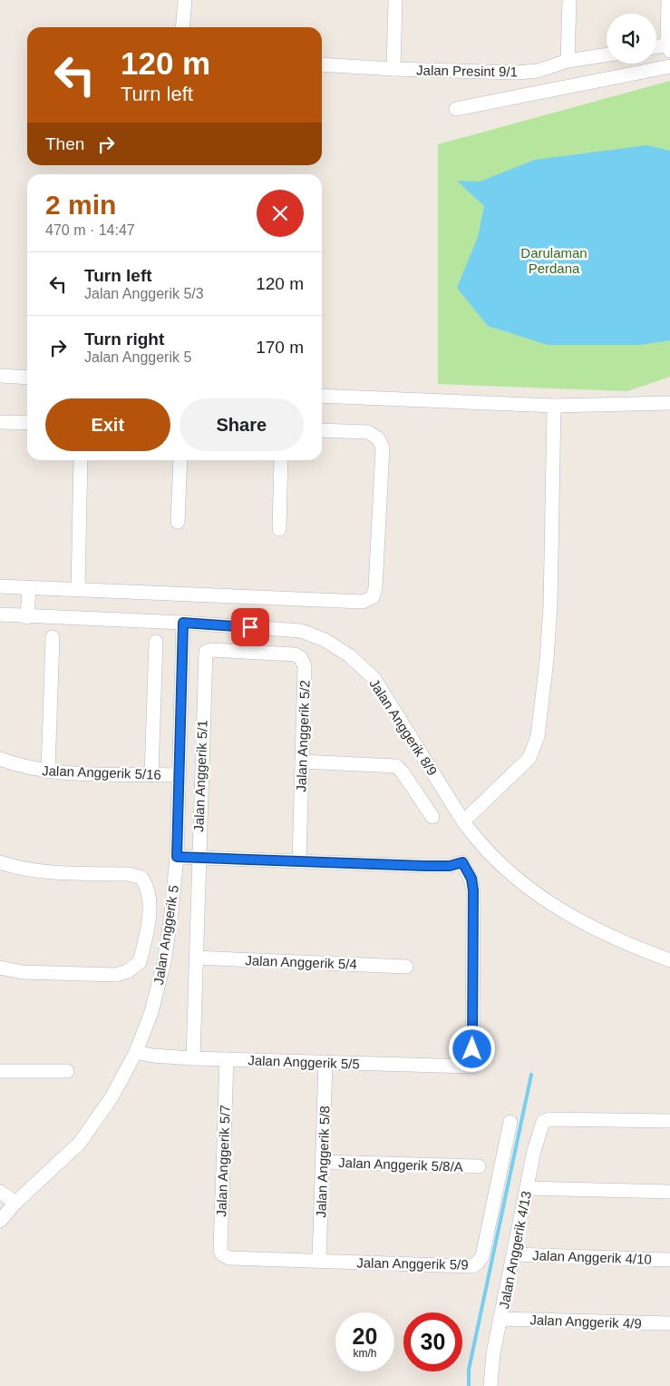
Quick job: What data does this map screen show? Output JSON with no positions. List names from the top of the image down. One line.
{"streets":{"street":["Jalan Presint 9/1","Jalan Anggerik 8/9","Jalan Anggerik 5/2","Jalan Anggerik 5/16","Jalan Anggerik 5/1","Jalan Anggerik 5","Jalan Anggerik 5/4","Jalan Anggerik 5/5","Jalan Anggerik 5/7","Jalan Anggerik 5/8","Jalan Anggerik 5/8/A","Jalan Anggerik 4/13","Jalan Anggerik 4/10","Jalan Anggerik 5/9","Jalan Anggerik 4/9"]},"crossings":[["Jalan Anggerik 8/9","Jalan Anggerik 5"],["Jalan Anggerik 5/2","Jalan Anggerik 5/1"],["Jalan Anggerik 5/2","Jalan Anggerik 5/5"],["Jalan Anggerik 5/16","Jalan Anggerik 5"],["Jalan Anggerik 5/1","Jalan Anggerik 5/4"],["Jalan Anggerik 5/1","Jalan Anggerik 5/5"],["Jalan Anggerik 5","Jalan Anggerik 5/5"],["Jalan Anggerik 5/5","Jalan Anggerik 5/7"],["Jalan Anggerik 5/5","Jalan Anggerik 5/8"],["Jalan Anggerik 5/7","Jalan Anggerik 5/9"],["Jalan Anggerik 5/8","Jalan Anggerik 5/8/A"],["Jalan Anggerik 5/8","Jalan Anggerik 5/9"],["Jalan Anggerik 4/13","Jalan Anggerik 4/10"],["Jalan Anggerik 4/13","Jalan Anggerik 4/9"]],"parks":["Darulaman Perdana"],"page":{"turn":["120 m","Turn left"],"then":"Then","heading":["2 min","470 m · 14:47"],"list":[{"name":"Turn left","note":"Jalan Anggerik 5/3","value":"120 m"},{"name":"Turn right","note":"Jalan Anggerik 5","value":"170 m"}],"buttons":["Exit","Share"],"speed":"20 km/h","limit":"30"}}
